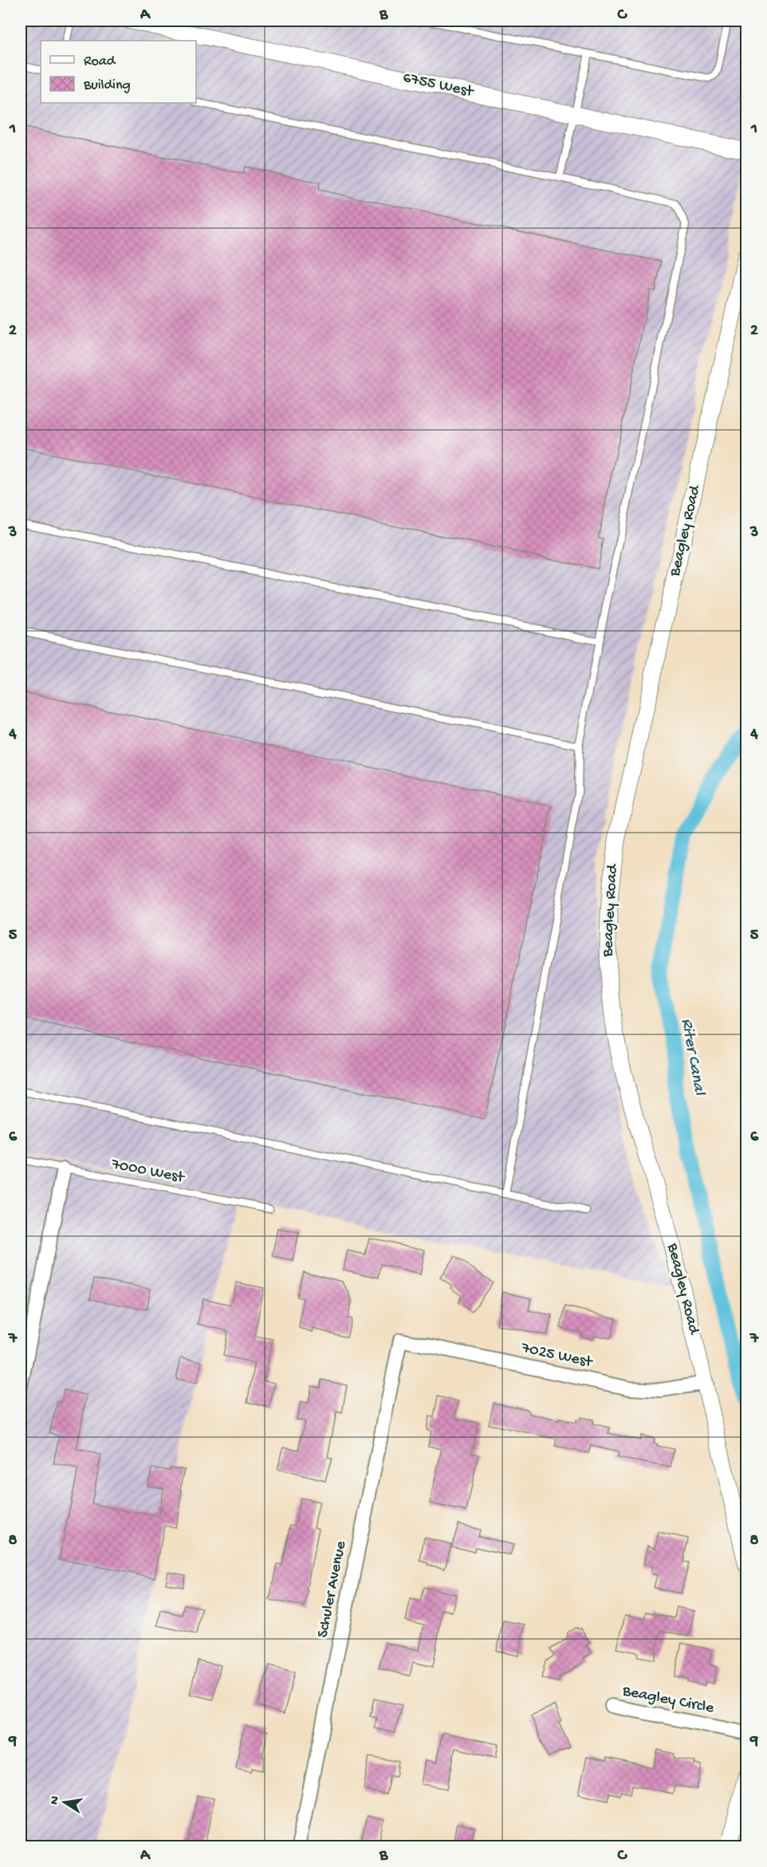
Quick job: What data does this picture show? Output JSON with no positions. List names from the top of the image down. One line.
{"streets":{"street":["6755 West","Beagley Road","7025 West","Schuler Avenue","Beagley Circle"],"lane":["7000 West"]},"crossings":[["Beagley Road","7025 West"],["7025 West","Schuler Avenue"]],"water":["Riter Canal"],"legend":["Road","Building"],"north":"left","grid":{"columns":["A","B","C"],"rows":["1","2","3","4","5","6","7","8","9"]}}
